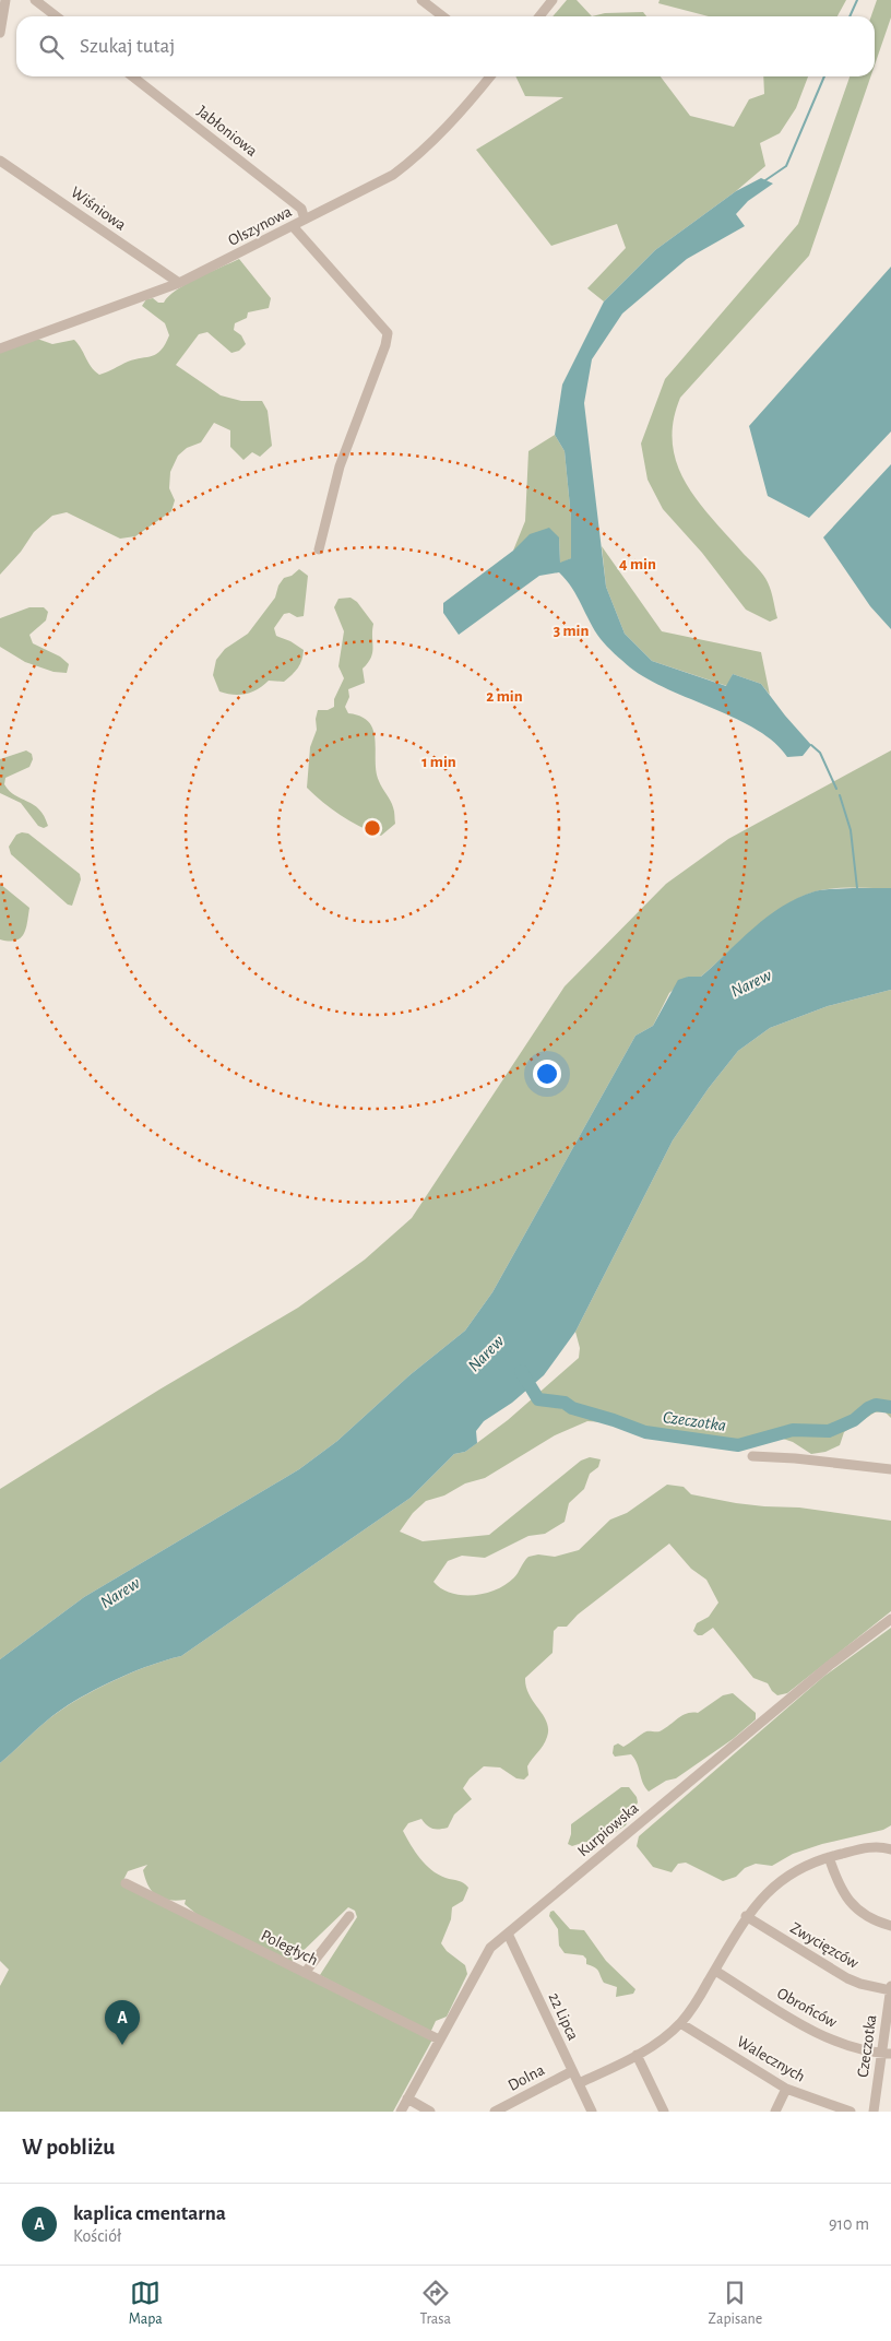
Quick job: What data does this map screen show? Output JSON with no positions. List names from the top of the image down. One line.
{"streets":{"street":["Jabłoniowa","Wiśniowa","Olszynowa","Kurpiowska","Zwycięzców","Poległych","Obrońców","22 Lipca","Czeczotka","Walecznych","Dolna"]},"crossings":[["Jabłoniowa","Olszynowa"],["Wiśniowa","Olszynowa"],["Kurpiowska","Poległych"],["Kurpiowska","22 Lipca"],["Zwycięzców","Czeczotka"],["Obrońców","Czeczotka"],["22 Lipca","Dolna"]],"water":["Narew","Czeczotka"],"page":{"search":"Szukaj tutaj","pins":"A","heading":"W pobliżu","list":[{"mark":"A","name":"kaplica cmentarna","note":"Kościół","value":"910 m"}],"nav":["Mapa","Trasa","Zapisane"]},"rings":["4 min","3 min","2 min","1 min"]}
